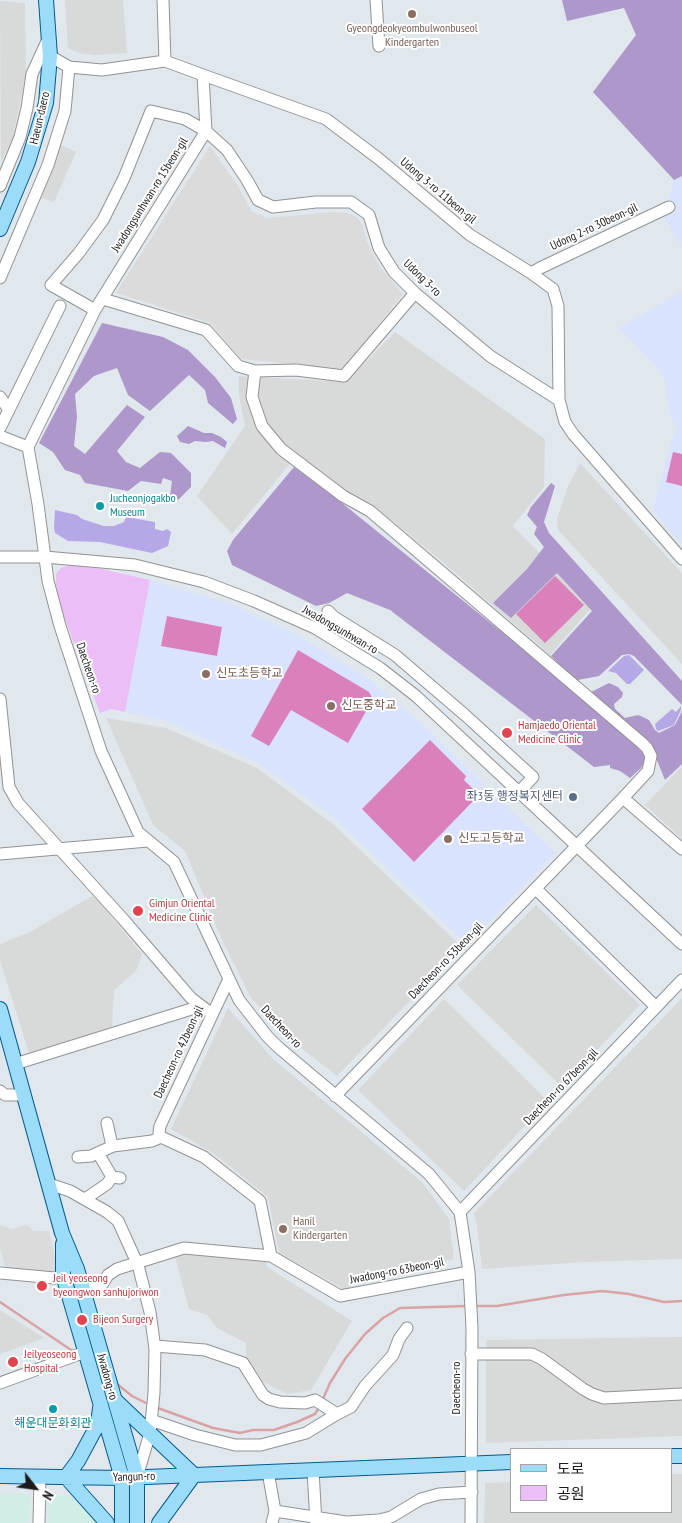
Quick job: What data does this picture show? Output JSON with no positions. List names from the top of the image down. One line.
{"streets":{"main road":["Haeun-daero","Jwadong-ro","Yangun-ro"],"street":["Udong 3-ro 11beon-gil","Jwadongsunhwan-ro 15beon-gil","Udong 2-ro 30beon-gil","Udong 3-ro","Jwadongsunhwan-ro","Daecheon-ro","Daecheon-ro 53beon-gil","Daecheon-ro 42beon-gil","Daecheon-ro 67beon-gil","Jwadong-ro 63beon-gil"]},"crossings":[["Udong 3-ro 11beon-gil","Udong 2-ro 30beon-gil"],["Udong 3-ro 11beon-gil","Udong 3-ro"],["Jwadongsunhwan-ro 15beon-gil","Udong 3-ro"],["Jwadongsunhwan-ro","Daecheon-ro"],["Jwadongsunhwan-ro","Daecheon-ro 53beon-gil"],["Daecheon-ro","Daecheon-ro 53beon-gil"],["Daecheon-ro","Daecheon-ro 42beon-gil"],["Daecheon-ro","Daecheon-ro 67beon-gil"],["Daecheon-ro","Jwadong-ro 63beon-gil"],["Daecheon-ro","Yangun-ro"],["Jwadong-ro 63beon-gil","Jwadong-ro"],["Jwadong-ro","Yangun-ro"]],"places":["Gyeongdeokyeombulwonbuseol Kindergarten","Jucheonjogakbo Museum","신도초등학교","신도중학교","Hamjaedo Oriental Medicine Clinic","좌3동 행정복지센터","신도고등학교","Gimjun Oriental Medicine Clinic","Hanil Kindergarten","Jeil yeoseong byeongwon sanhujoriwon","Bijeon Surgery","Jeilyeoseong Hospital","해운대문화회관"],"legend":["도로","공원"],"north":"bottom right"}
